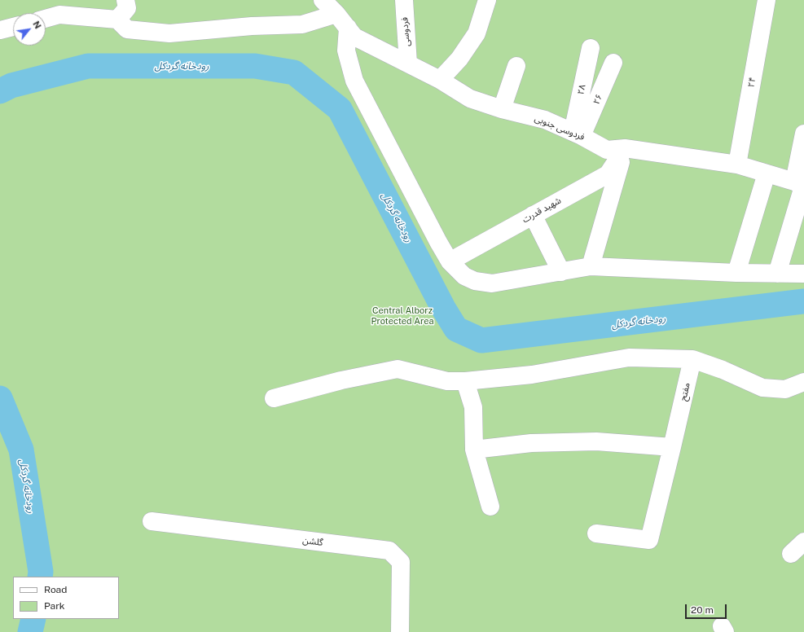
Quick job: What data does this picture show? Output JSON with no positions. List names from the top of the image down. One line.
{"streets":{"street":["فردوسی","۲۴","۲۸","۲۶","فردوسی جنوبی","شهید قدرت","مفتح","گلشن"]},"crossings":[["فردوسی","فردوسی جنوبی"],["۲۴","فردوسی جنوبی"],["۲۸","۲۶"],["۲۸","فردوسی جنوبی"],["۲۶","فردوسی جنوبی"],["فردوسی جنوبی","شهید قدرت"]],"water":["رودخانه گردکل"],"parks":["Central Alborz Protected Area"],"legend":["Road","Park"],"scale_bar":"20 m","north":"top right"}
